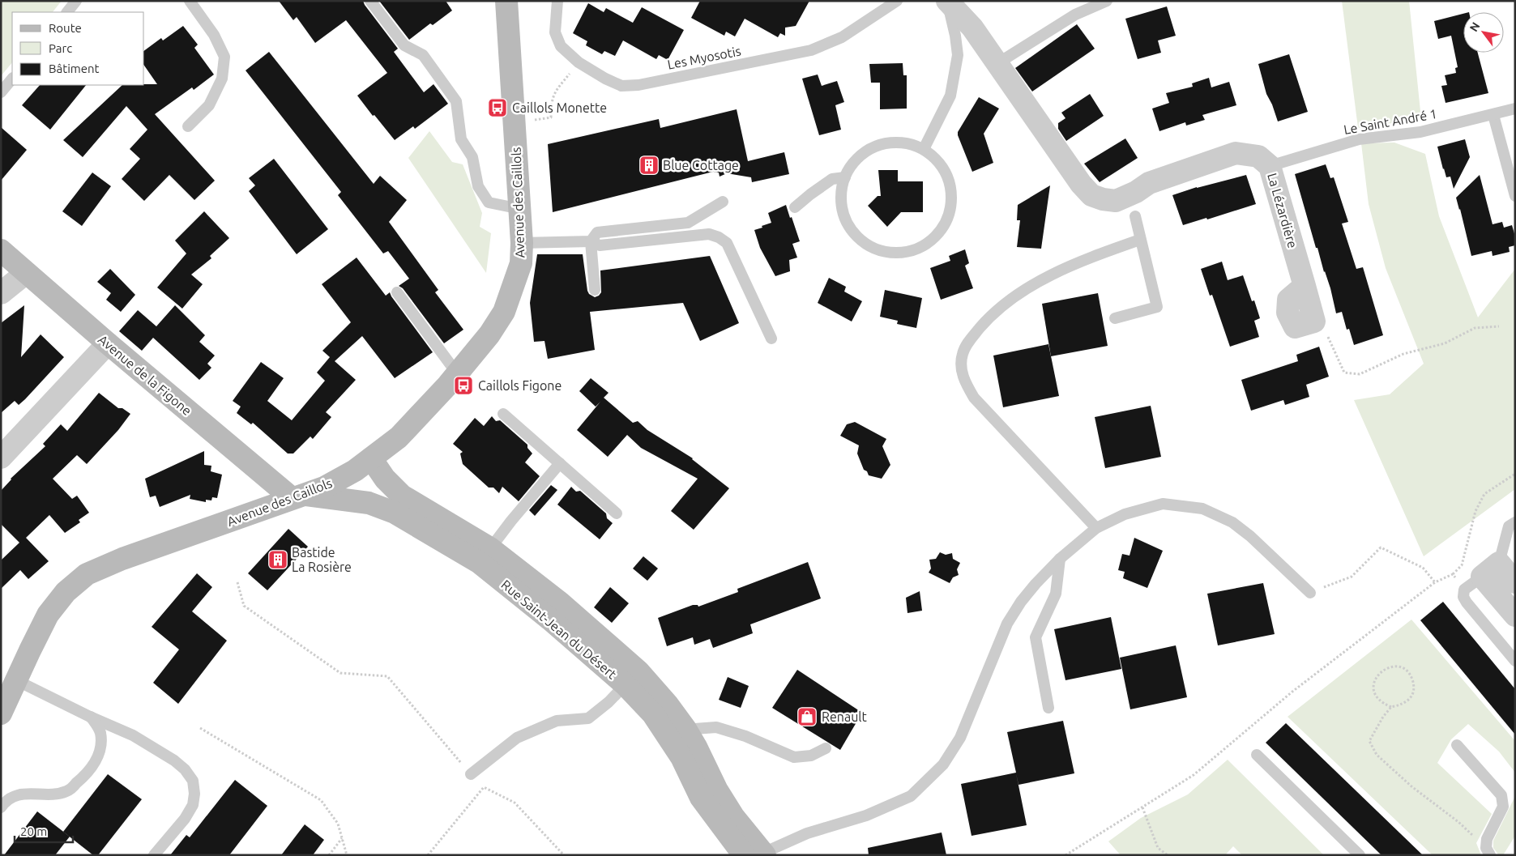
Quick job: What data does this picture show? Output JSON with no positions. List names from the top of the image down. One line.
{"streets":{"street":["Avenue des Caillols","La Lézardière","Avenue de la Figone","Rue Saint-Jean du Désert"],"lane":["Les Myosotis","Le Saint André 1"]},"crossings":[["Le Saint André 1","La Lézardière"],["Avenue des Caillols","Avenue de la Figone"],["Avenue des Caillols","Rue Saint-Jean du Désert"],["Avenue de la Figone","Rue Saint-Jean du Désert"]],"places":{"bus stop":["Caillols Monette","Caillols Figone"],"building":["Blue Cottage","Bastide La Rosière"],"shop":["Renault"]},"legend":["Route","Parc","Bâtiment"],"scale_bar":"20 m","north":"top left"}
